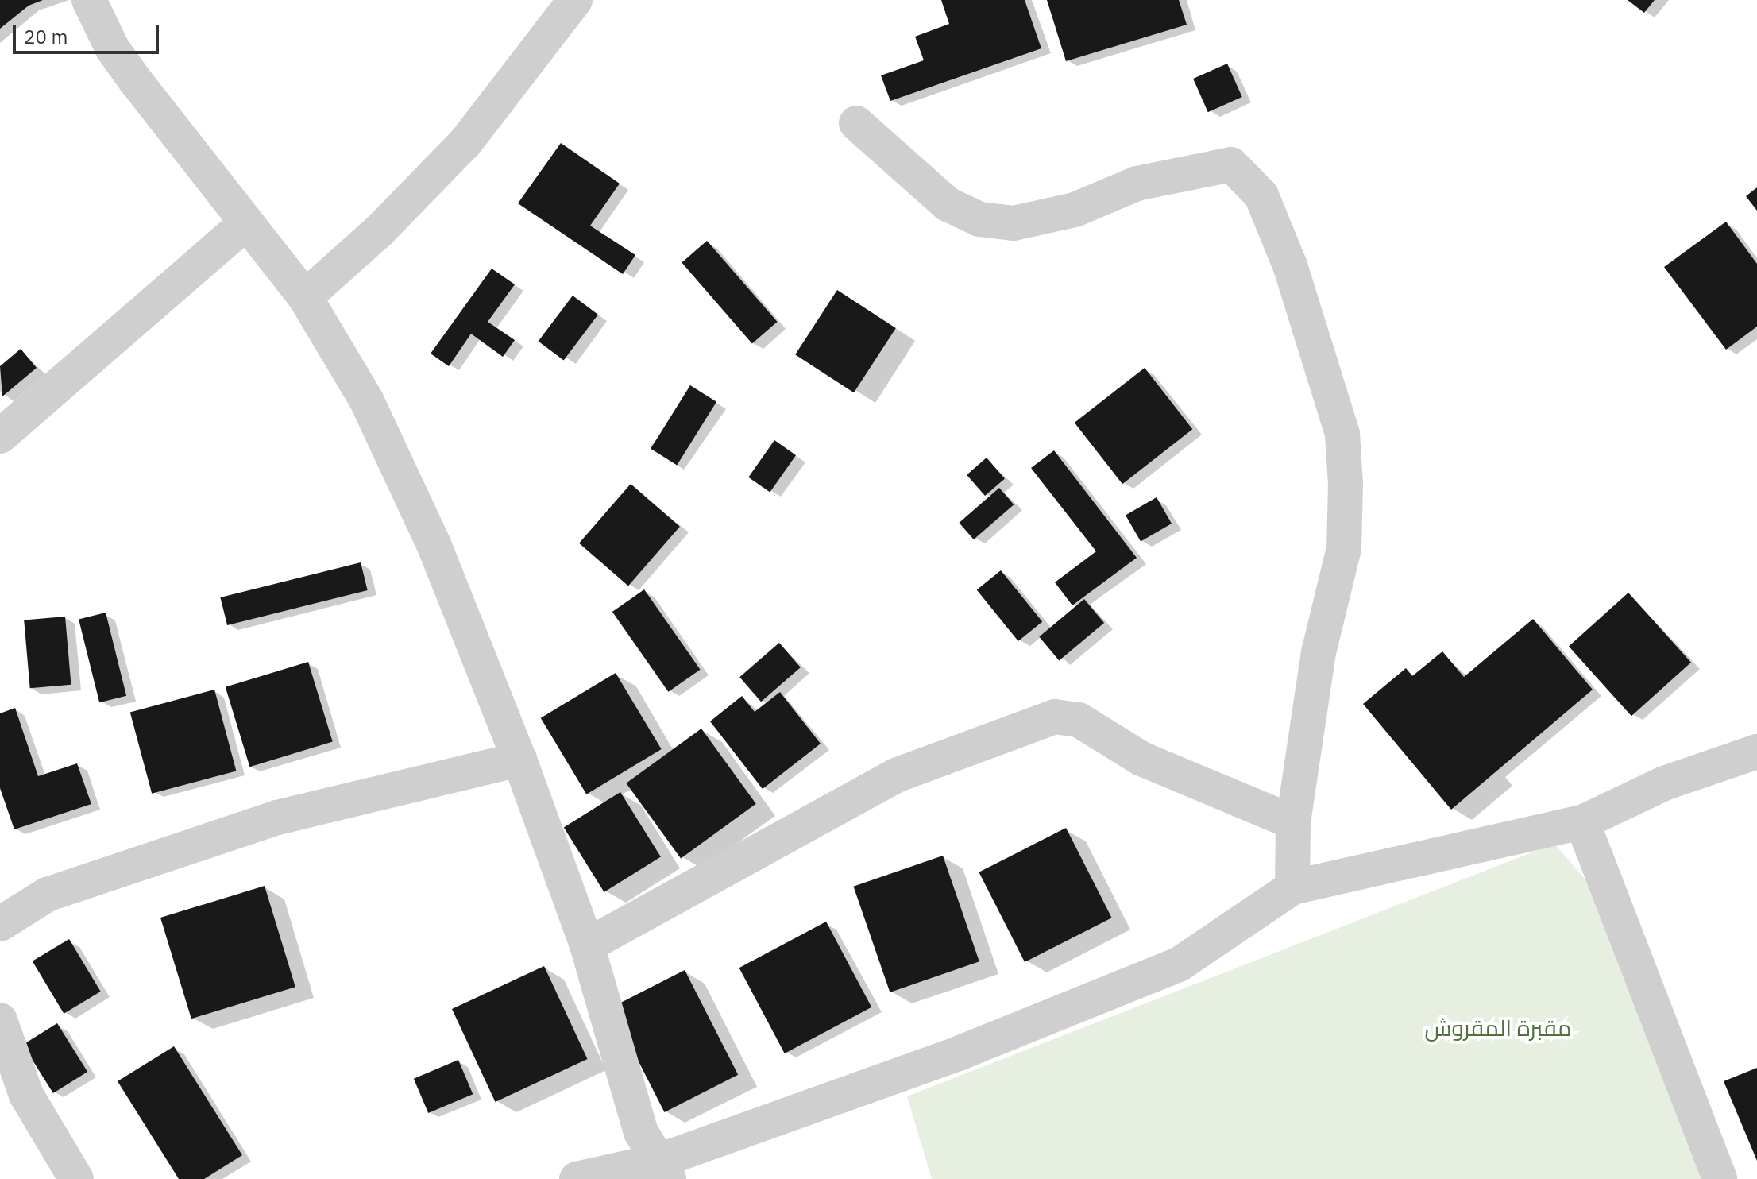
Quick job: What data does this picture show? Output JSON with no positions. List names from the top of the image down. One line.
{"parks":["مقبرة المقروش"],"scale_bar":"20 m"}
